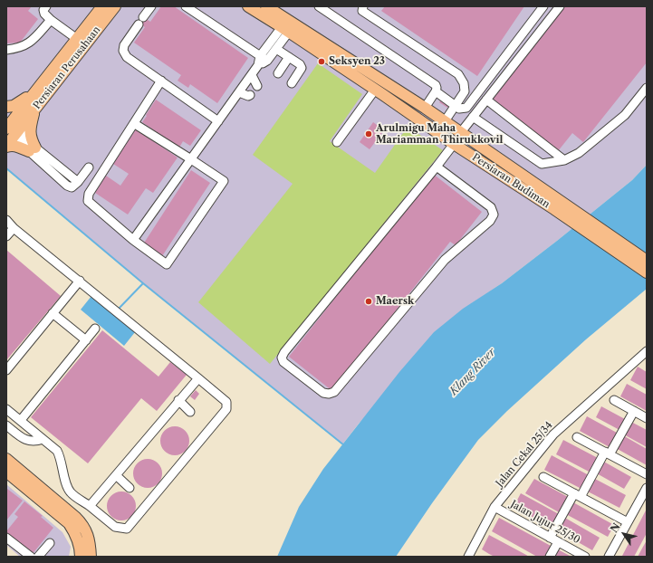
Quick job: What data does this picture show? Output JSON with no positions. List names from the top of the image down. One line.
{"streets":{"main road":["Persiaran Perusahaan","Persiaran Budiman"],"street":["Jalan Cekal 25/34","Jalan Jujur 25/30"]},"crossings":[["Jalan Cekal 25/34","Jalan Jujur 25/30"]],"water":["Klang River"],"places":["Seksyen 23","Arulmigu Maha Mariamman Thirukkovil","Maersk"],"north":"top left"}
